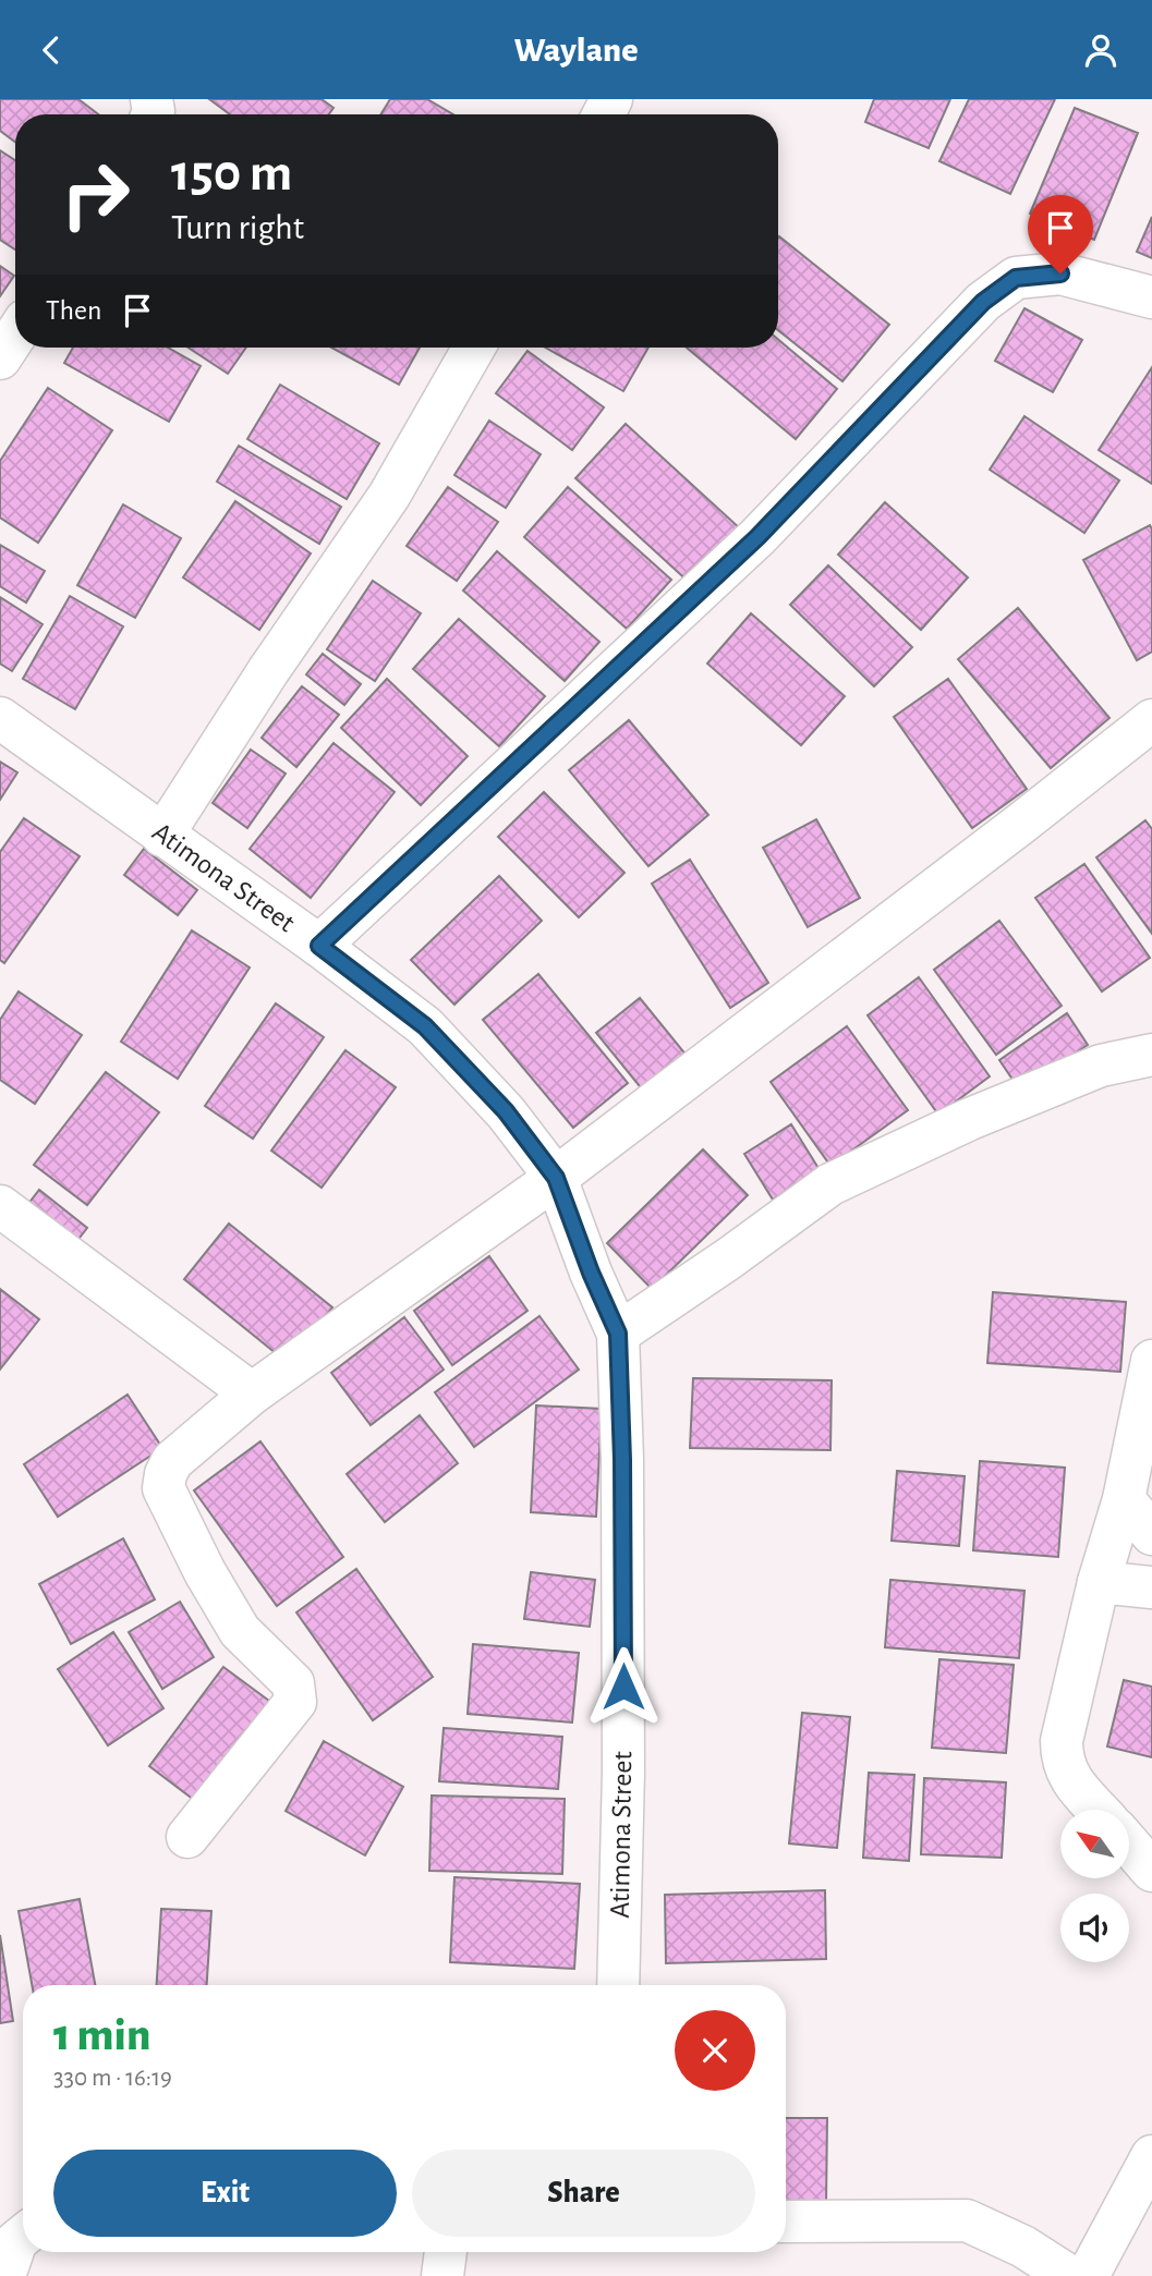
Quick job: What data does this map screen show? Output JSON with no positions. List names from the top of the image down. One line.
{"streets":{"street":["Atimona Street"]},"north":"top left","page":{"header":"Waylane","turn":["150 m","Turn right"],"then":"Then","heading":["1 min","330 m · 16:19"],"buttons":["Exit","Share"]}}
